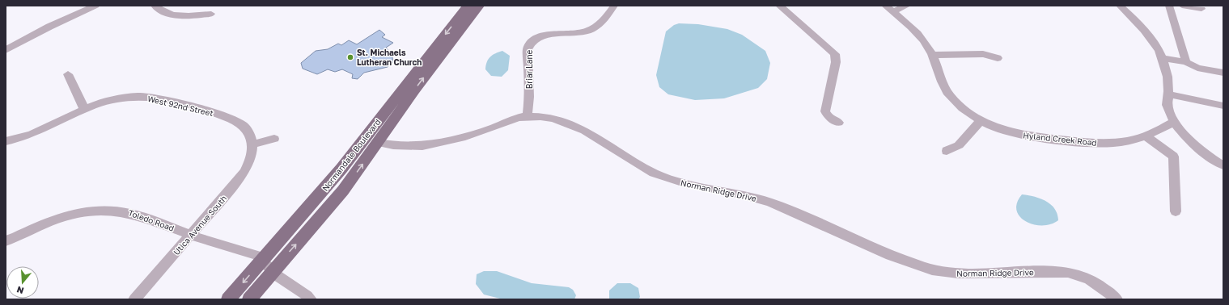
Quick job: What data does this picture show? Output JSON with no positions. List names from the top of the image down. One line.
{"streets":{"main road":["Normandale Boulevard"],"street":["Briar Lane","West 92nd Street","Hyland Creek Road","Norman Ridge Drive","Toledo Road","Utica Avenue South"]},"crossings":[["Briar Lane","Norman Ridge Drive"],["West 92nd Street","Utica Avenue South"],["Normandale Boulevard","Norman Ridge Drive"],["Normandale Boulevard","Toledo Road"],["Toledo Road","Utica Avenue South"]],"places":["St. Michaels Lutheran Church"],"north":"bottom"}
